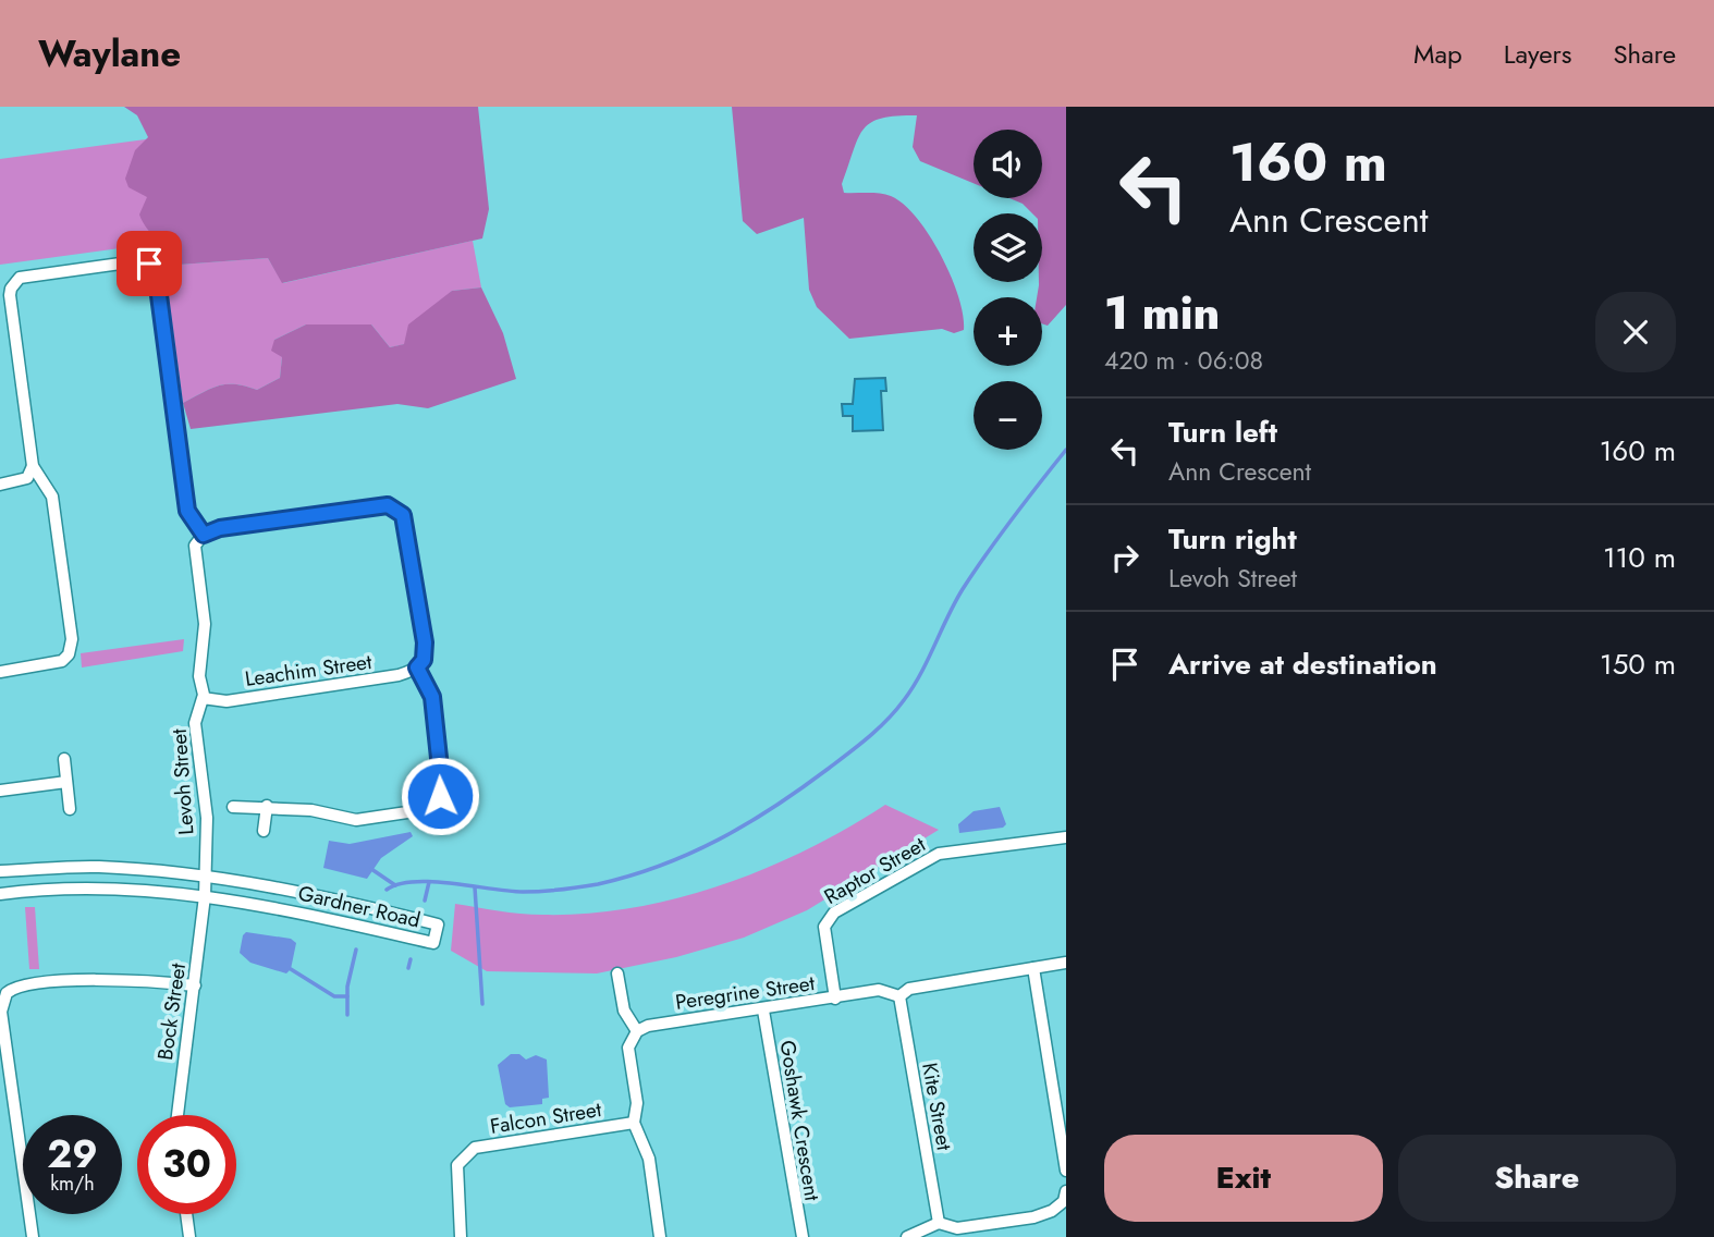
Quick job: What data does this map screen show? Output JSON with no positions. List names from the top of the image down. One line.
{"streets":{"street":["Leachim Street","Levoh Street","Raptor Street","Gardner Road","Peregrine Street","Bock Street","Kite Street","Falcon Street","Goshawk Crescent"]},"crossings":[["Leachim Street","Levoh Street"],["Levoh Street","Gardner Road"],["Levoh Street","Bock Street"],["Raptor Street","Peregrine Street"],["Gardner Road","Bock Street"],["Peregrine Street","Kite Street"],["Peregrine Street","Goshawk Crescent"]],"page":{"header":"Waylane","nav":["Map","Layers","Share"],"turn":["160 m","Ann Crescent"],"map_buttons":["+","−"],"heading":["1 min","420 m · 06:08"],"list":[{"name":"Turn left","note":"Ann Crescent","value":"160 m"},{"name":"Turn right","note":"Levoh Street","value":"110 m"},{"name":"Arrive at destination","value":"150 m"}],"speed":"29 km/h","limit":"30","buttons":["Exit","Share"]}}
